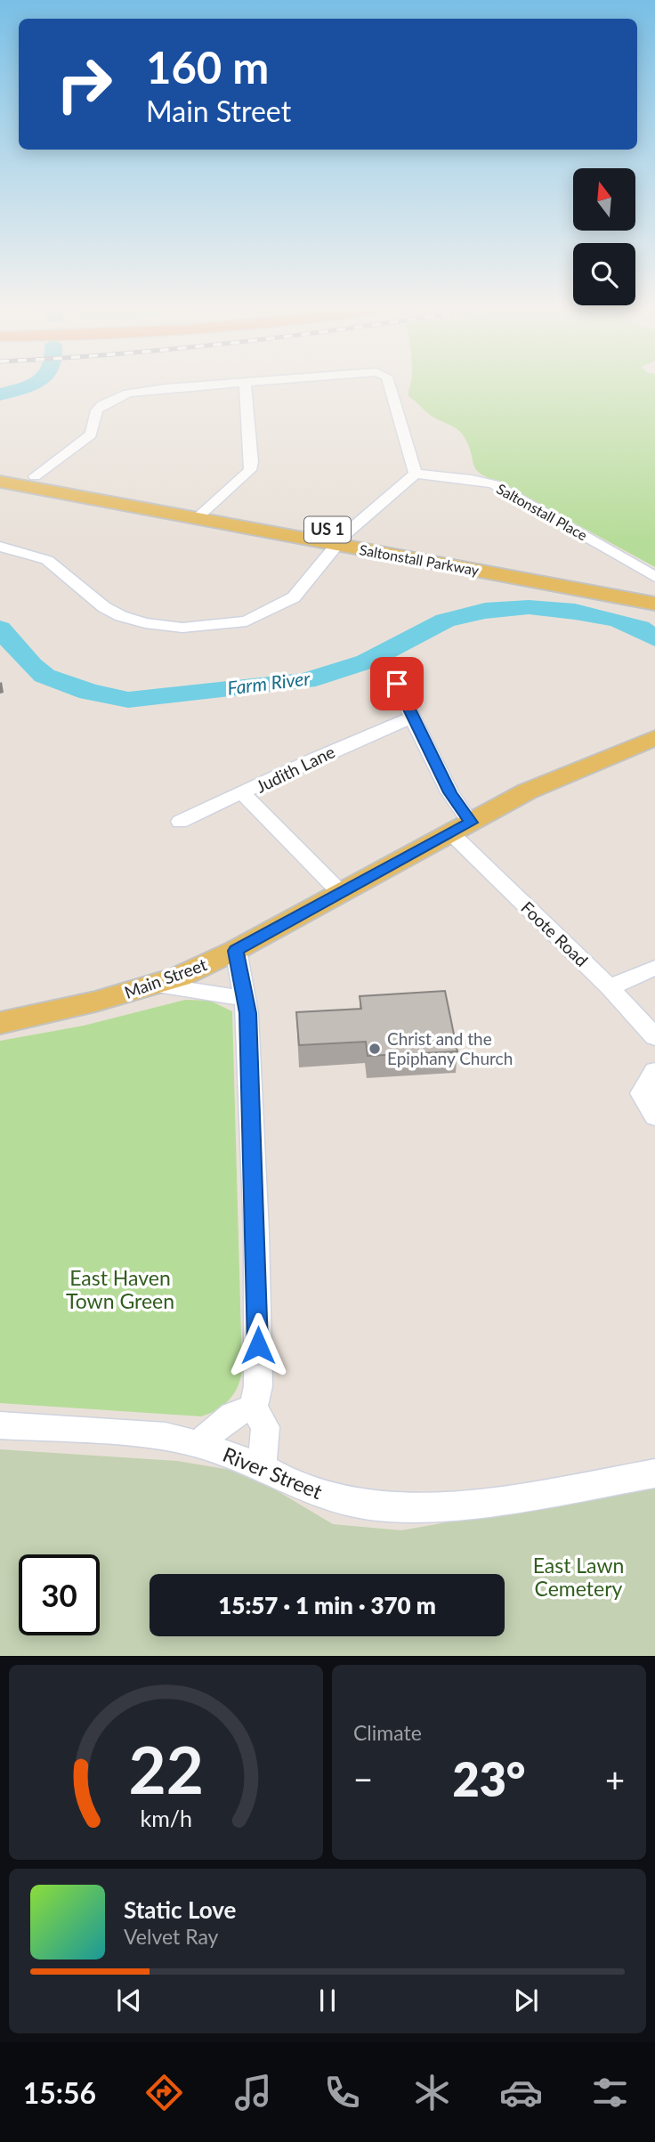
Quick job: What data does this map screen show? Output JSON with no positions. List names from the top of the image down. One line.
{"streets":{"main road":["US 1","Saltonstall Parkway","Main Street"],"street":["Saltonstall Place","Judith Lane","Foote Road","River Street"]},"crossings":[["Judith Lane","Foote Road"],["Foote Road","Main Street"]],"water":["Farm River"],"parks":["East Haven Town Green","East Lawn Cemetery"],"places":["Christ and the Epiphany Church"],"north":"top","page":{"turn":["160 m","Main Street"],"limit":"30","trip":"15:57 · 1 min · 370 m","tile":"Climate","heat":["−","23°","+"],"song":["Static Love","Velvet Ray"],"tabs":"15:56","gauge":["22","km/h"]}}
